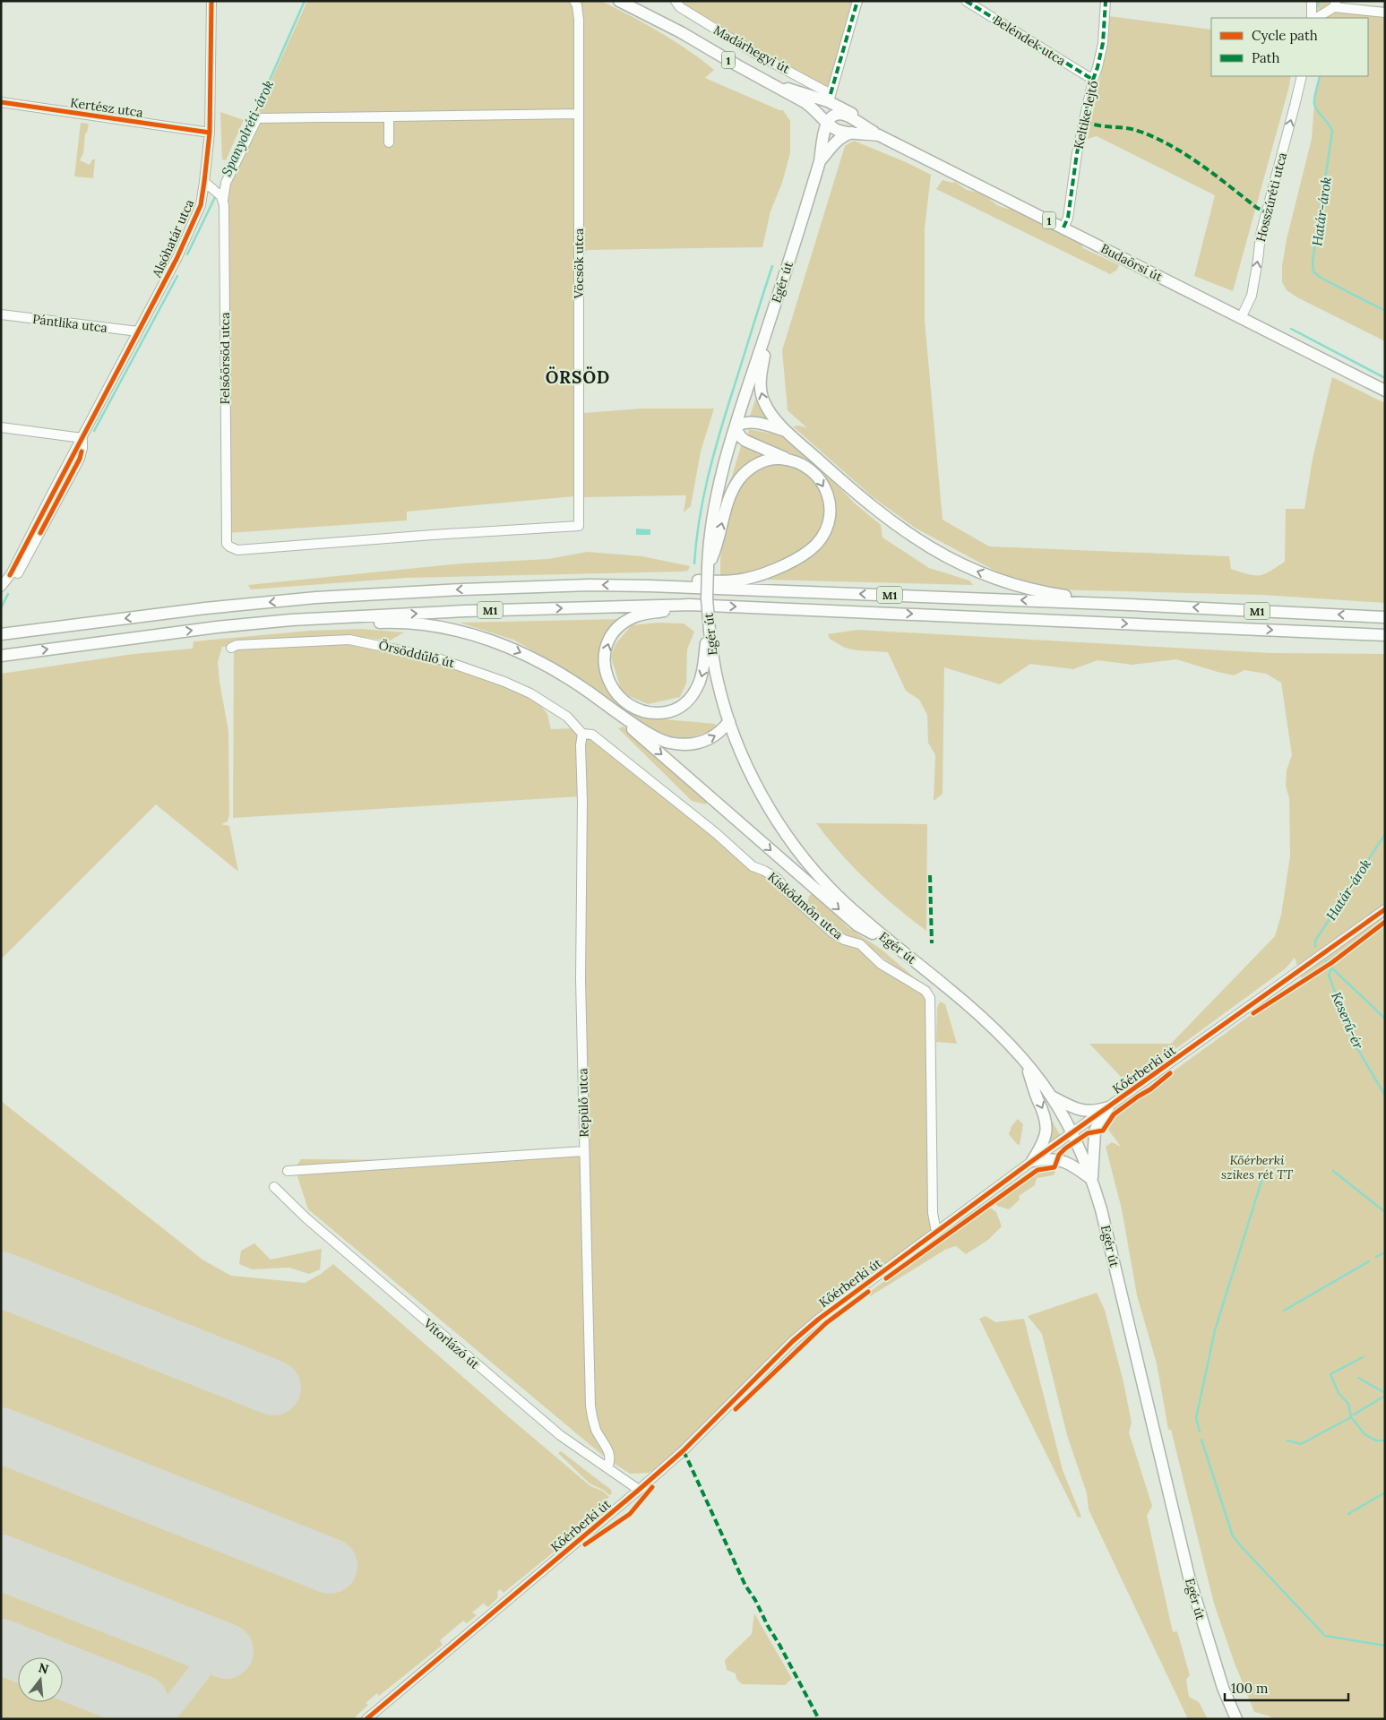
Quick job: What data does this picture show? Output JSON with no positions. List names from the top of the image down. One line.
{"streets":{"main road":["1","Budaörsi út","Egér út","M1"],"street":["Beléndek utca","Madárhegyi út","Kertész utca","Keltike lejtő","Hosszúréti utca","Alsóhatár utca","Vöcsök utca","Pántlika utca","Felsőörsöd utca","Örsöddűlő út","Kisködmön utca","Kőérberki út","Repülő utca","Vitorlázó út"]},"crossings":[["Beléndek utca","Keltike lejtő"],["Madárhegyi út","Budaörsi út"],["Kertész utca","Alsóhatár utca"],["Keltike lejtő","Budaörsi út"],["Hosszúréti utca","Budaörsi út"],["Alsóhatár utca","Pántlika utca"],["Budaörsi út","Egér út"],["Vöcsök utca","Felsőörsöd utca"],["Egér út","Kőérberki út"],["Örsöddűlő út","Kisködmön utca"],["Örsöddűlő út","Repülő utca"],["Kisködmön utca","Kőérberki út"],["Kisködmön utca","Repülő utca"],["Kőérberki út","Vitorlázó út"],["Repülő utca","Vitorlázó út"]],"one_way":["Hosszúréti utca"],"districts":["ÖRSÖD"],"water":["Spanyolréti-árok","Határ-árok","Keserű-ér"],"parks":["Kőérberki szikes rét TT"],"legend":["Cycle path","Path"],"scale_bar":"100 m","north":"top"}
